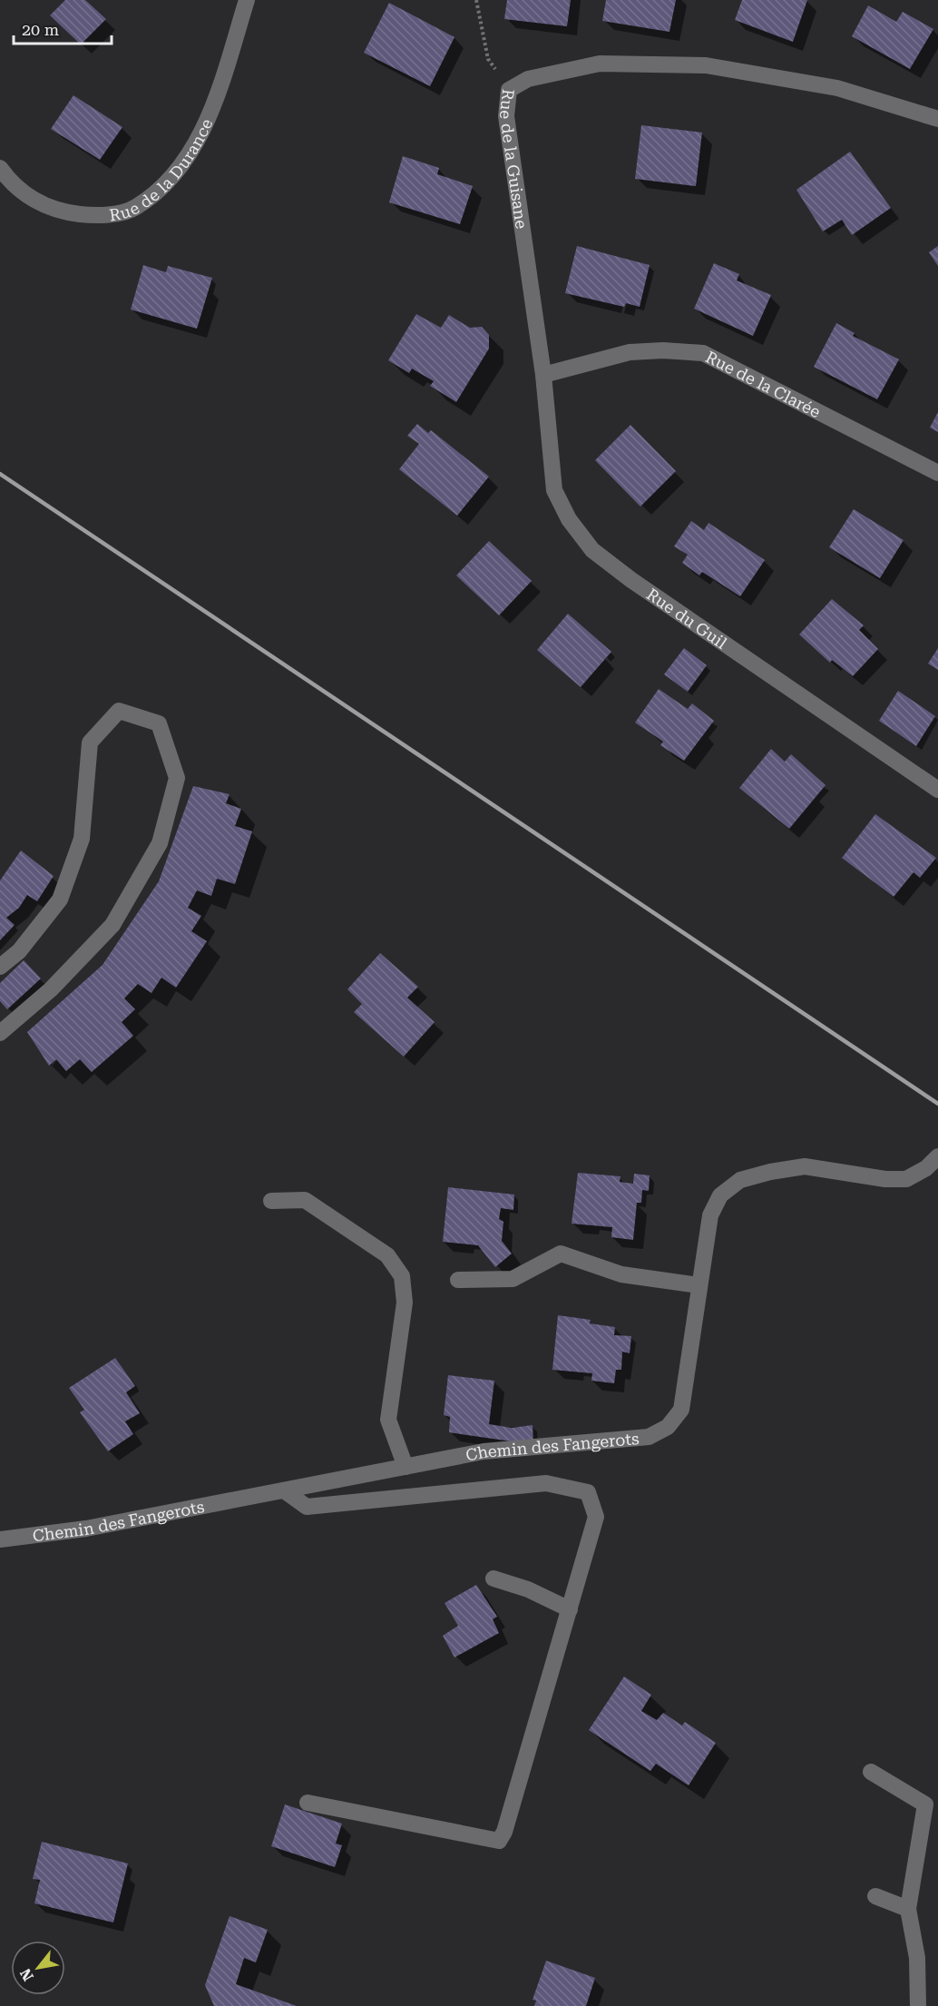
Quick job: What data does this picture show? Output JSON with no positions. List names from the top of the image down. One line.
{"streets":{"street":["Rue de la Guisane","Rue de la Durance","Rue de la Clarée","Rue du Guil","Chemin des Fangerots"]},"crossings":[["Rue de la Guisane","Rue de la Clarée"],["Rue de la Guisane","Rue du Guil"],["Rue de la Clarée","Rue du Guil"]],"scale_bar":"20 m","north":"bottom left"}
